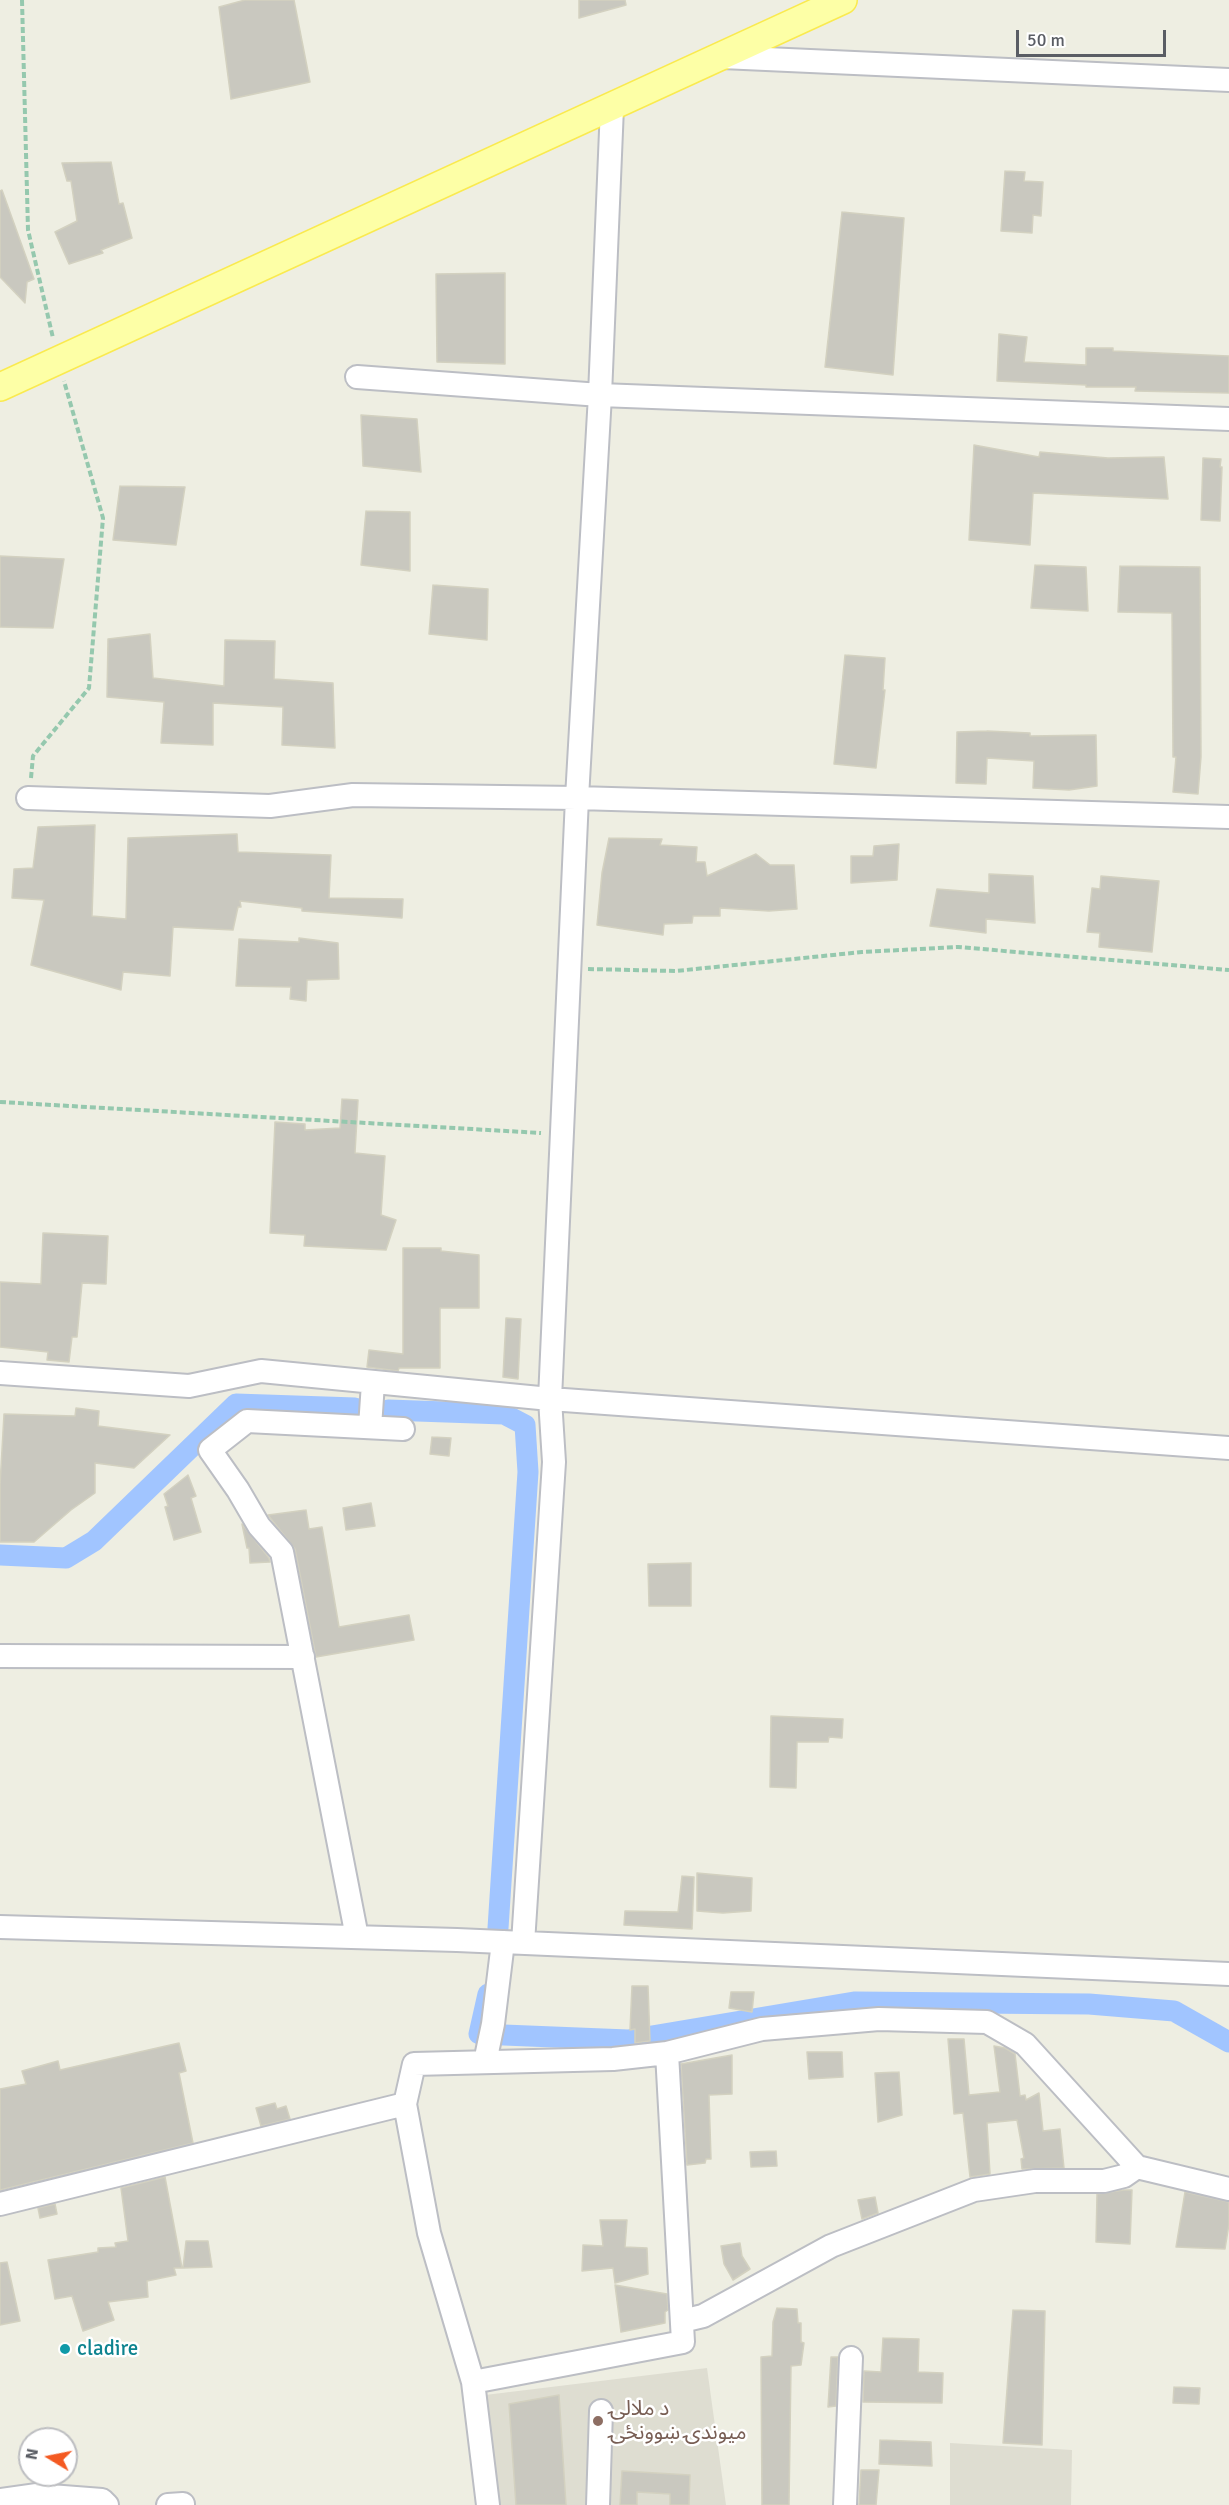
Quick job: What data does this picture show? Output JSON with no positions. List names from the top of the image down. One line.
{"places":["cladire","د ملالۍ میوندۍ ښوونځۍ"],"scale_bar":"50 m","north":"left"}
